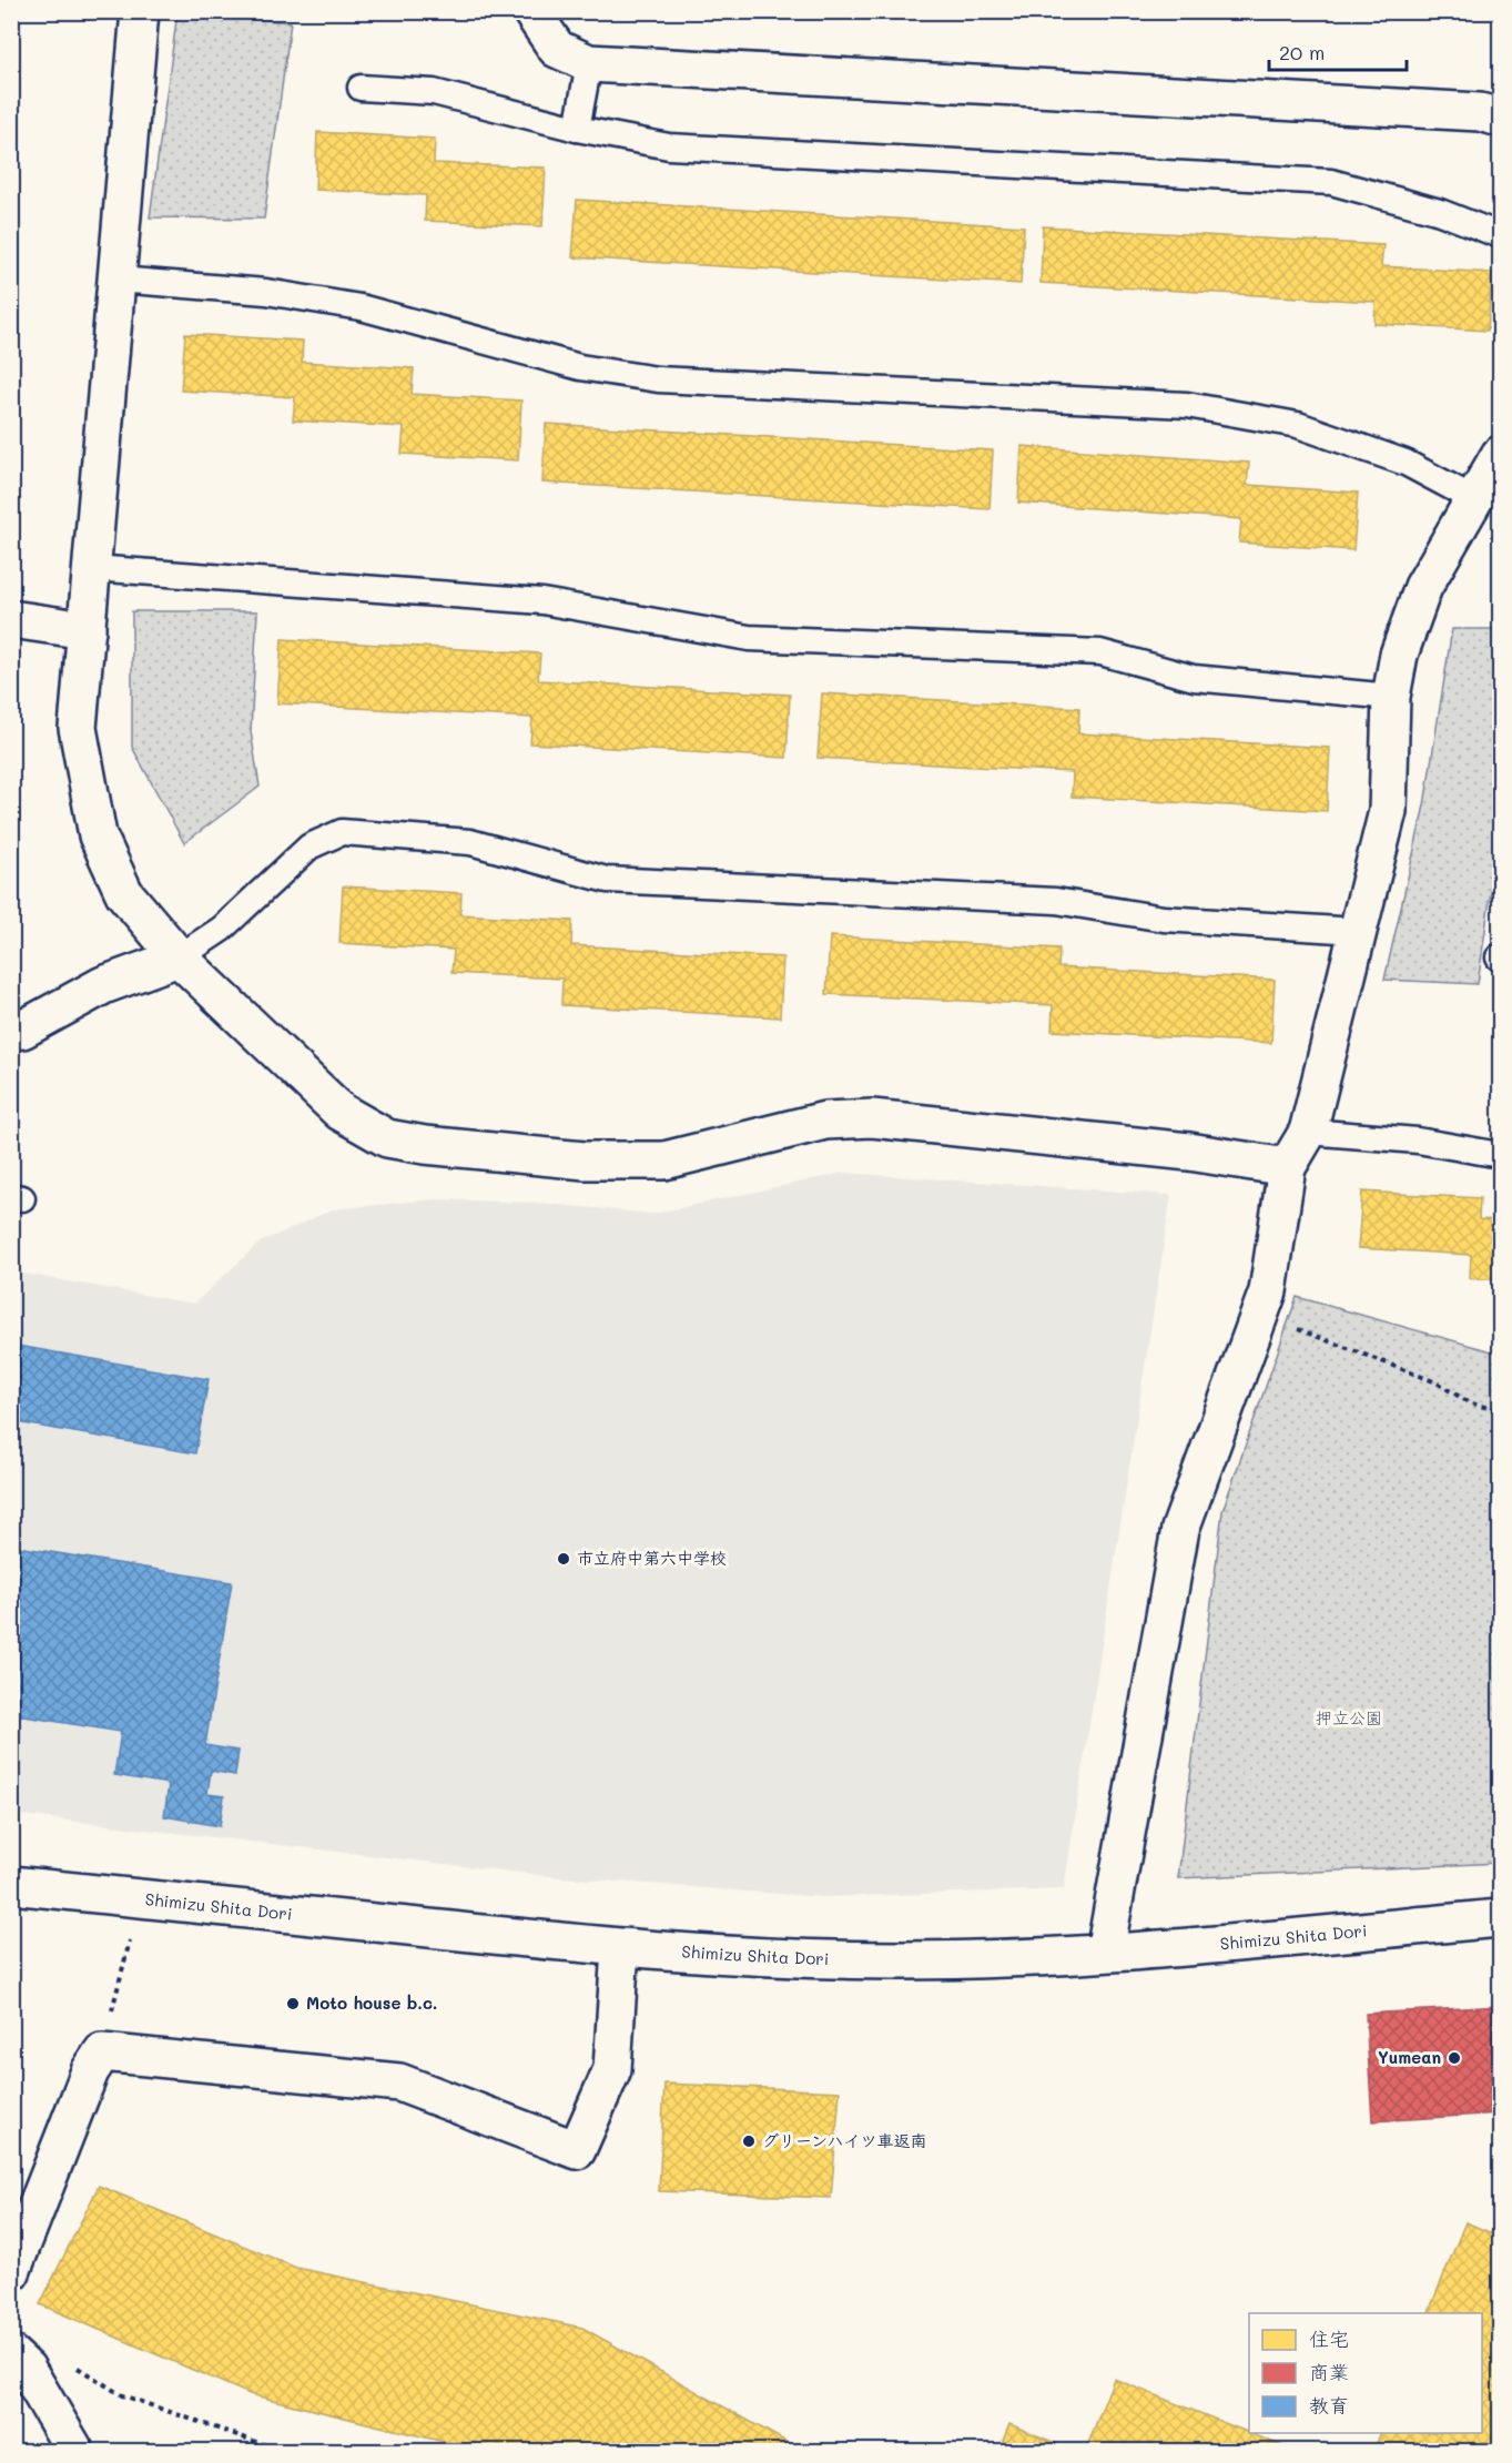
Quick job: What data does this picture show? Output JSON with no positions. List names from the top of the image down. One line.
{"streets":{"street":["Shimizu Shita Dori"]},"parks":["押立公園"],"places":["市立府中第六中学校","Moto house b.c.","Yumean","グリーンハイツ車返南"],"legend":["住宅","商業","教育"],"scale_bar":"20 m"}
